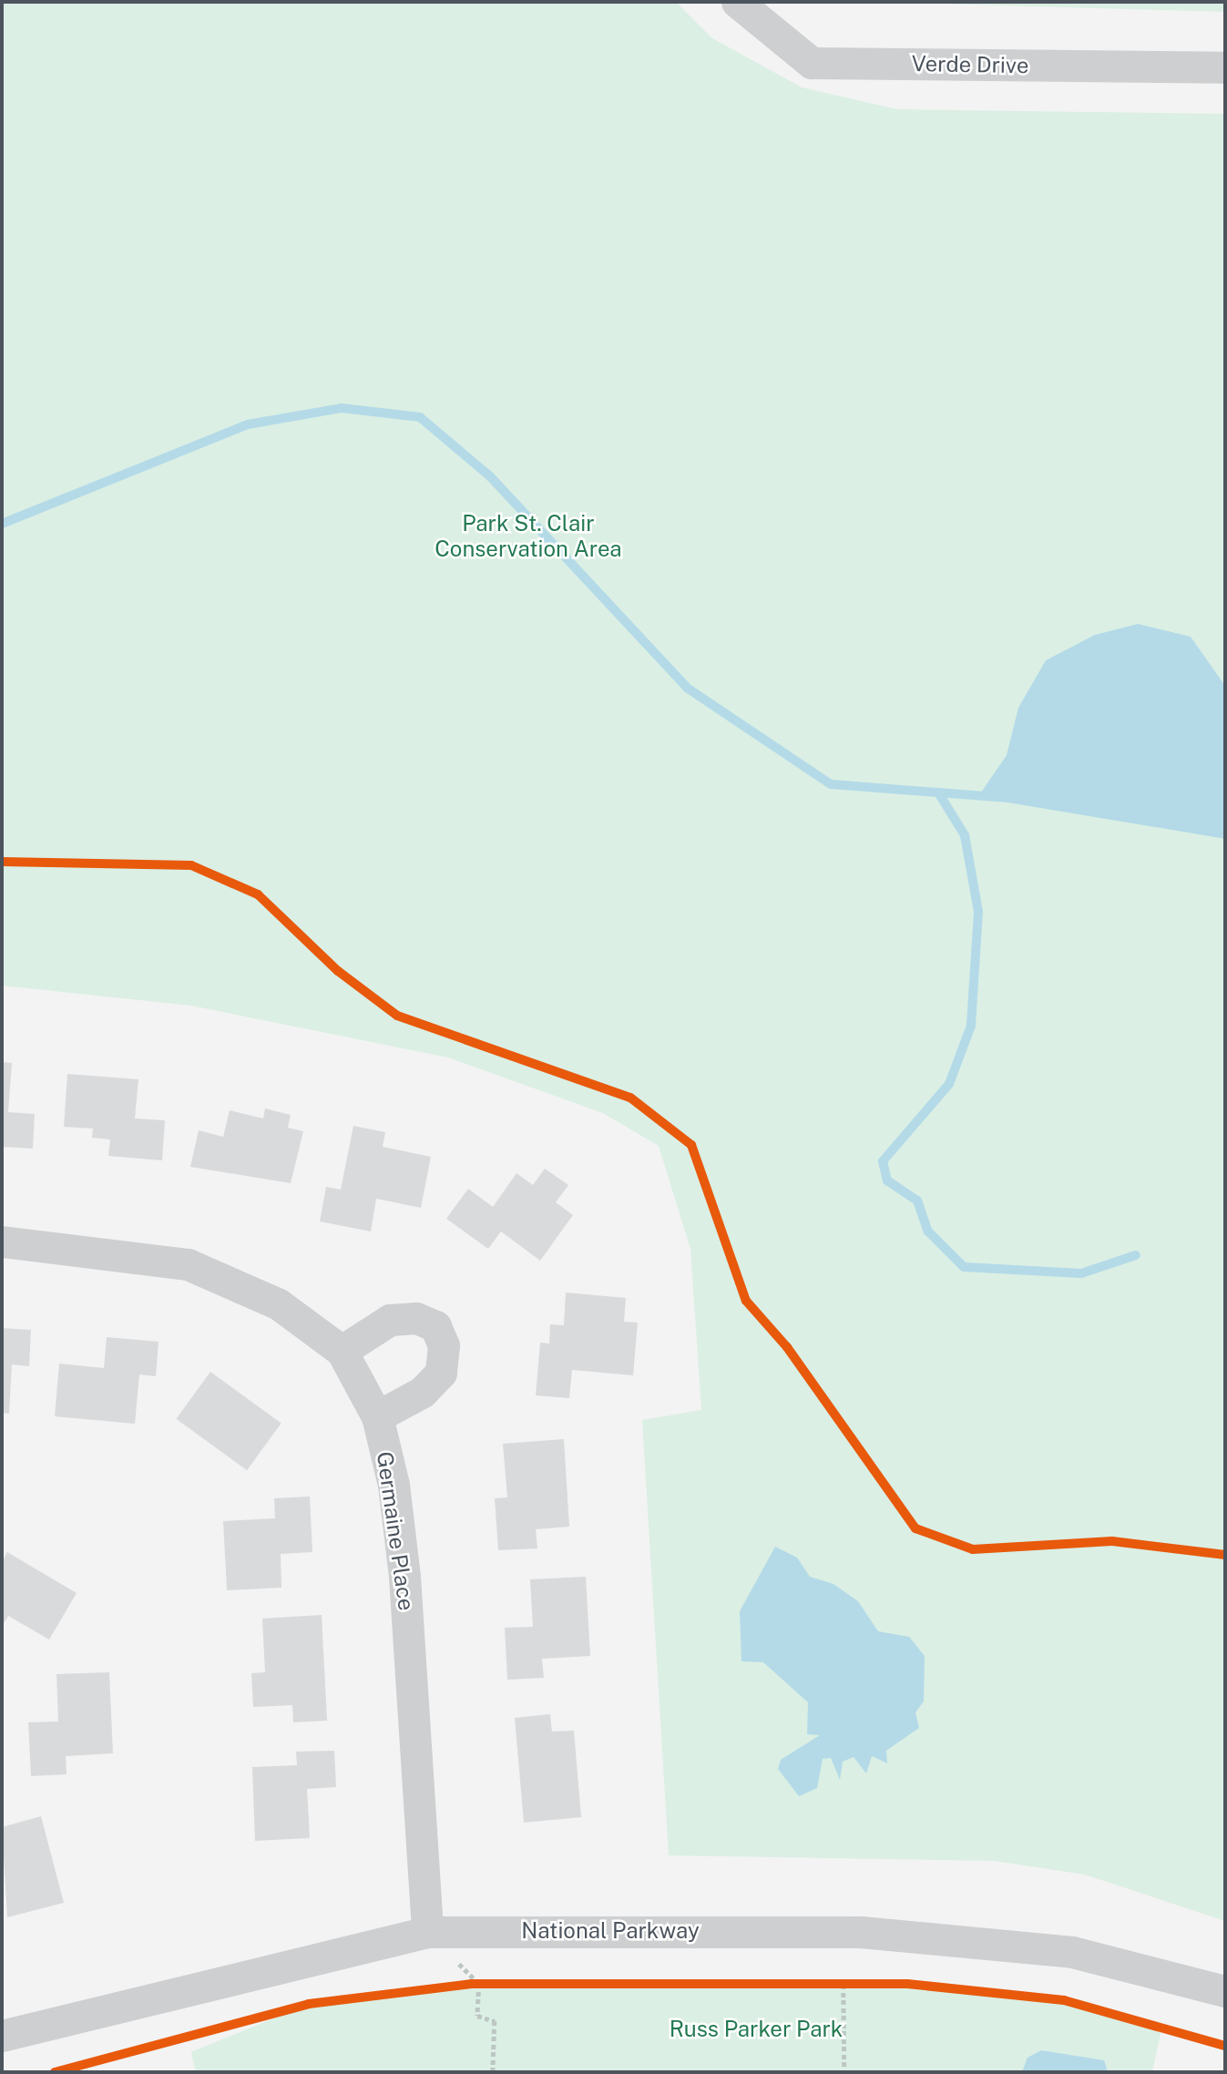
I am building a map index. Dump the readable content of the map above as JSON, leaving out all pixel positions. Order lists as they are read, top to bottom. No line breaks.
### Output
{"streets":{"street":["Verde Drive","Germaine Place","National Parkway"]},"crossings":[["Germaine Place","National Parkway"]],"parks":["Park St. Clair Conservation Area","Russ Parker Park"]}
